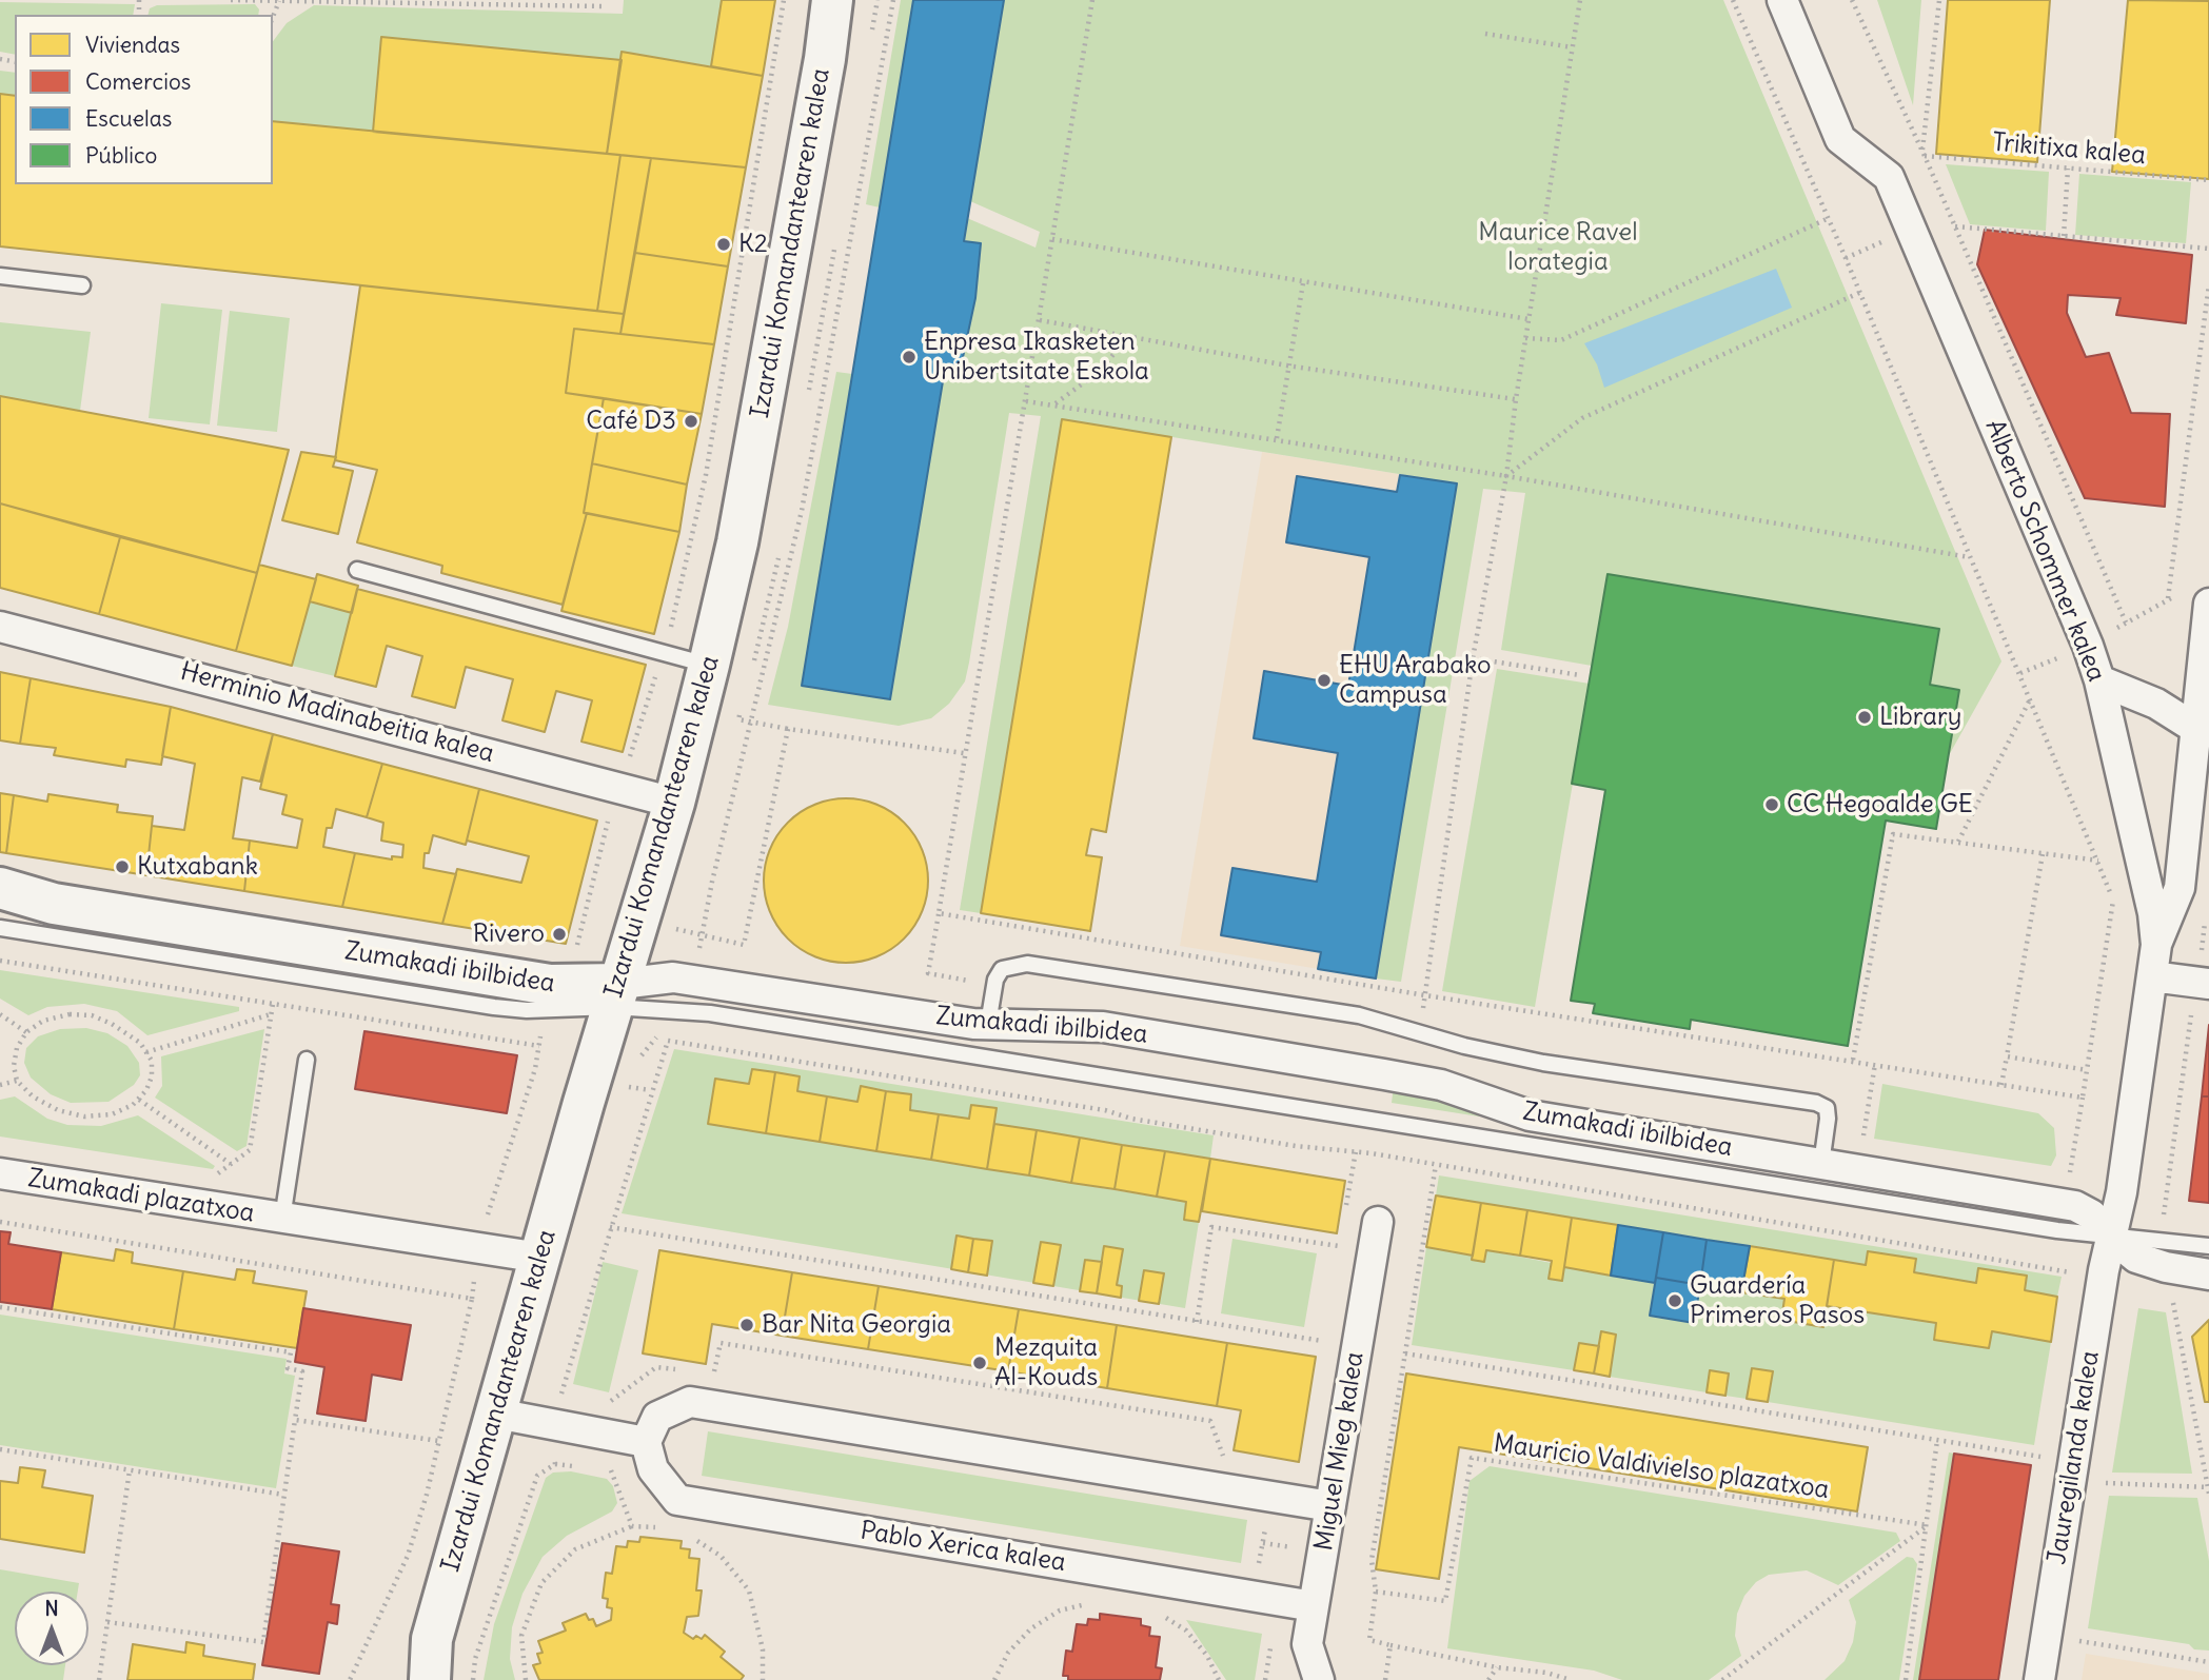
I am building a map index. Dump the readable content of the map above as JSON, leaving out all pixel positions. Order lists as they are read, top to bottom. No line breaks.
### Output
{"streets":{"main road":["Izardui Komandantearen kalea","Zumakadi ibilbidea"],"street":["Alberto Schommer kalea","Herminio Madinabeitia kalea","Zumakadi plazatxoa","Miguel Mieg kalea","Jauregilanda kalea","Pablo Xerica kalea"],"path":["Trikitixa kalea","Mauricio Valdivielso plazatxoa"]},"crossings":[["Izardui Komandantearen kalea","Herminio Madinabeitia kalea"],["Izardui Komandantearen kalea","Zumakadi ibilbidea"],["Izardui Komandantearen kalea","Zumakadi plazatxoa"],["Alberto Schommer kalea","Zumakadi ibilbidea"],["Alberto Schommer kalea","Jauregilanda kalea"],["Zumakadi ibilbidea","Jauregilanda kalea"],["Miguel Mieg kalea","Pablo Xerica kalea"]],"parks":["Maurice Ravel lorategia"],"places":["K2","Enpresa Ikasketen Unibertsitate Eskola","Café D3","EHU Arabako Campusa","Library","CC Hegoalde GE","Kutxabank","Rivero","Guardería Primeros Pasos","Bar Nita Georgia","Mezquita Al-Kouds"],"legend":["Viviendas","Comercios","Escuelas","Público"],"north":"top"}
